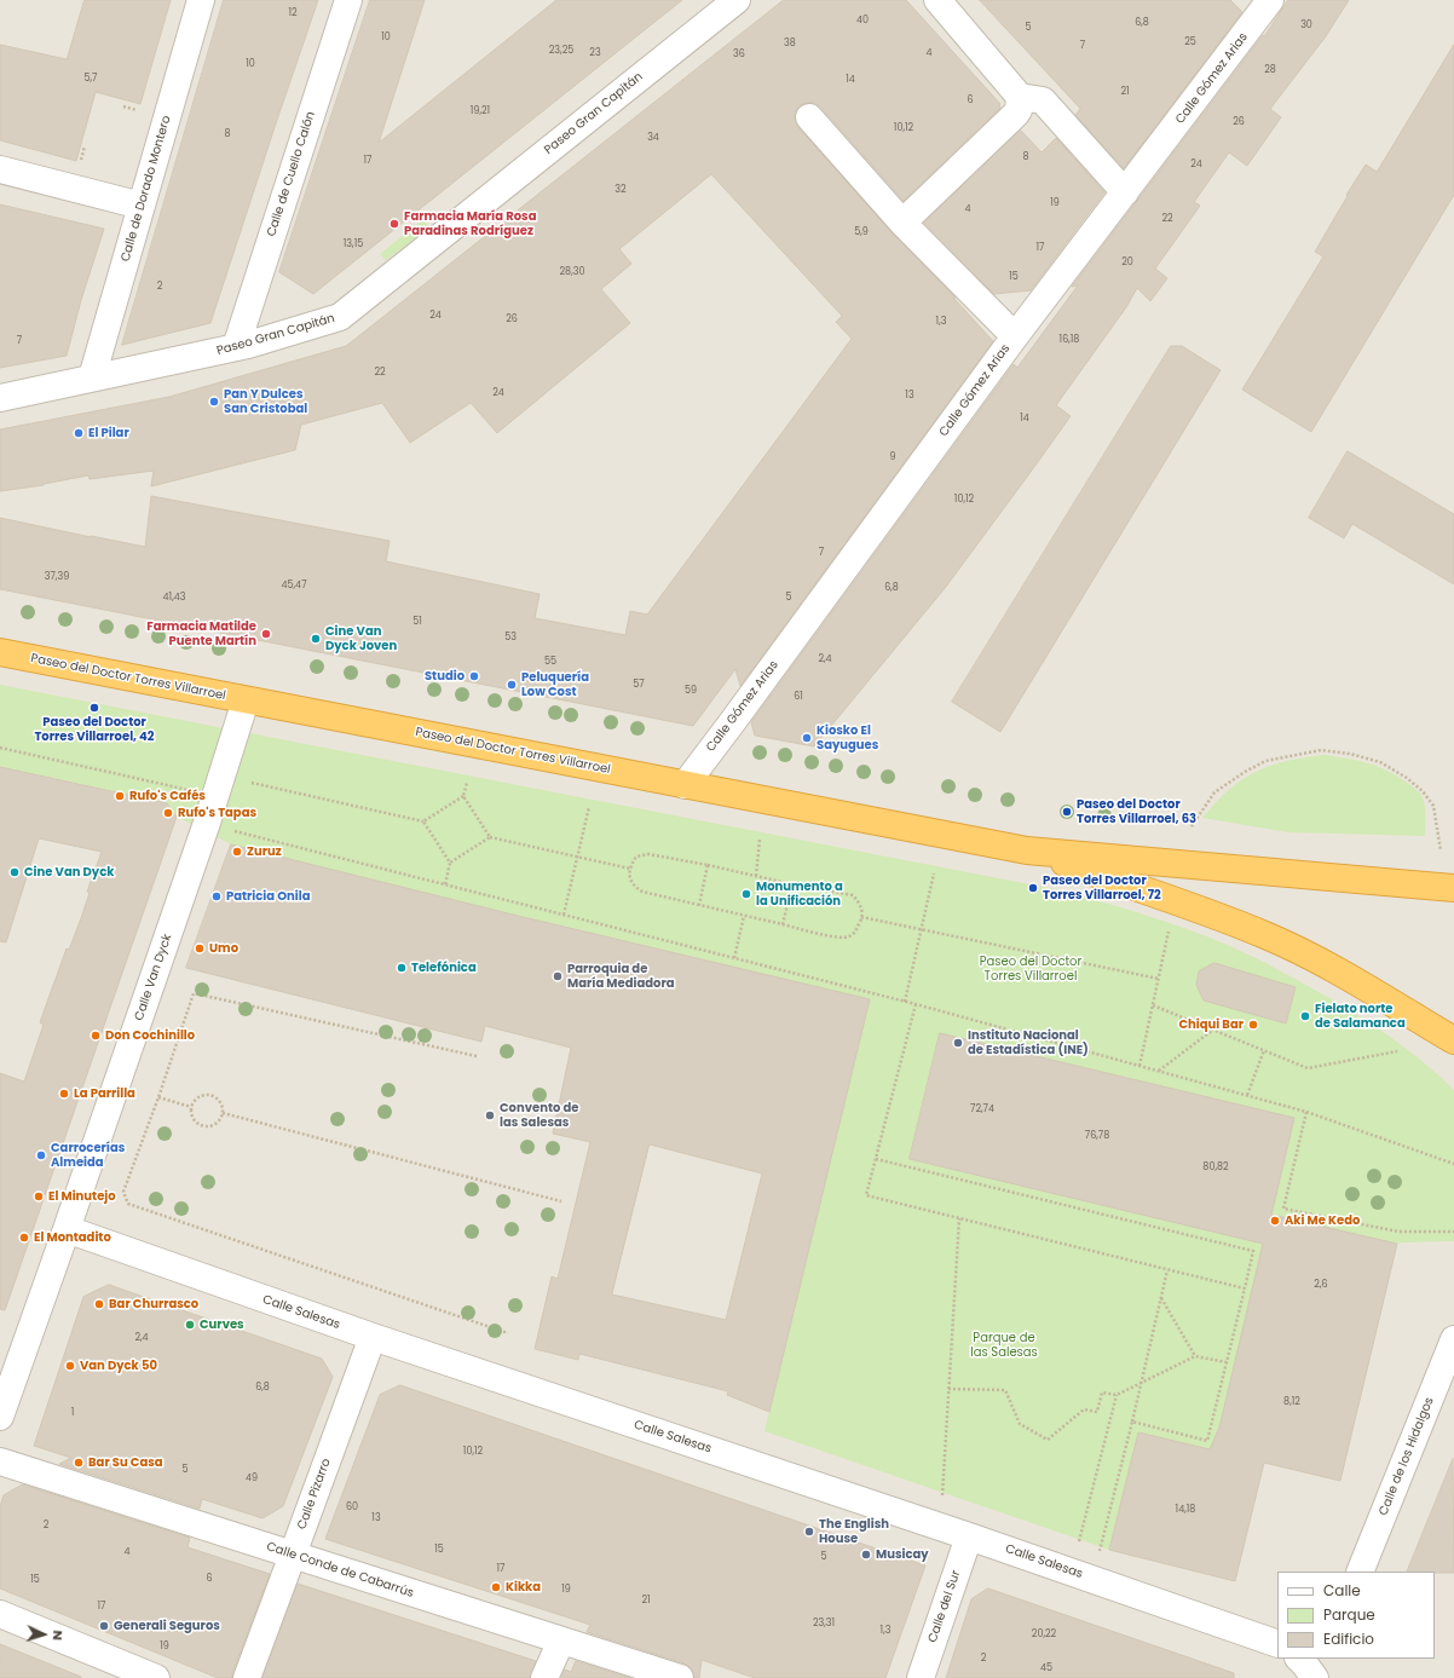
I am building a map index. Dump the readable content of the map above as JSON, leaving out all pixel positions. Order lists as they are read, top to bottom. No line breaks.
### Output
{"streets":{"highway":["Paseo del Doctor Torres Villarroel"],"street":["Calle Gómez Arias","Paseo Gran Capitán","Calle de Cuello Calón","Calle de Dorado Montero","Calle Van Dyck","Calle Salesas","Calle de los Hidalgos","Calle Pizarro","Calle Conde de Cabarrús","Calle del Sur"]},"crossings":[["Calle Gómez Arias","Paseo del Doctor Torres Villarroel"],["Paseo Gran Capitán","Calle de Cuello Calón"],["Paseo Gran Capitán","Calle de Dorado Montero"],["Paseo del Doctor Torres Villarroel","Calle Van Dyck"],["Calle Van Dyck","Calle Salesas"],["Calle Salesas","Calle Pizarro"],["Calle Salesas","Calle del Sur"],["Calle Pizarro","Calle Conde de Cabarrús"]],"parks":["Paseo del Doctor Torres Villarroel","Parque de las Salesas"],"places":["Farmacia María Rosa Paradinas Rodríguez","Pan Y Dulces San Cristobal","El Pilar","Farmacia Matilde Puente Martín","Cine Van Dyck Joven","Studio","Peluquería Low Cost","Paseo del Doctor Torres Villarroel, 42","Kiosko El Sayugues","Rufo's Cafés","Paseo del Doctor Torres Villarroel, 63","Rufo's Tapas","Zuruz","Cine Van Dyck","Paseo del Doctor Torres Villarroel, 72","Monumento a la Unificación","Patricia Onila","Umo","Telefónica","Parroquia de María Mediadora","Fielato norte de Salamanca","Chiqui Bar","Don Cochinillo","Instituto Nacional de Estadística (INE)","La Parrilla","Convento de las Salesas","Carrocerías Almeida","El Minutejo","Aki Me Kedo","El Montadito","Bar Churrasco","Curves","Van Dyck 50","Bar Su Casa","The English House","Musicay","Kikka","Generali Seguros"],"house_numbers":["12","40","6,8","30","5","10","25","38","7","23,25","23","4","36","10","28","5,7","14","21","6","19,21","26","10,12","8","34","8","17","24","32","19","4","22","5,9","13,15","17","20","28,30","15","2","24","26","1,3","16,18","7","22","24","13","14","9","10,12","7","37,39","45,47","6,8","41,43","5","51","53","2,4","55","57","59","61","72,74","76,78","80,82","2,6","2,4","6,8","8,12","1","10,12","5","49","60","14,18","13","2","15","4","5","17","6","15","19","21","17","23,31","1,3","20,22","19","2","45"],"legend":["Calle","Parque","Edificio"],"north":"right"}
